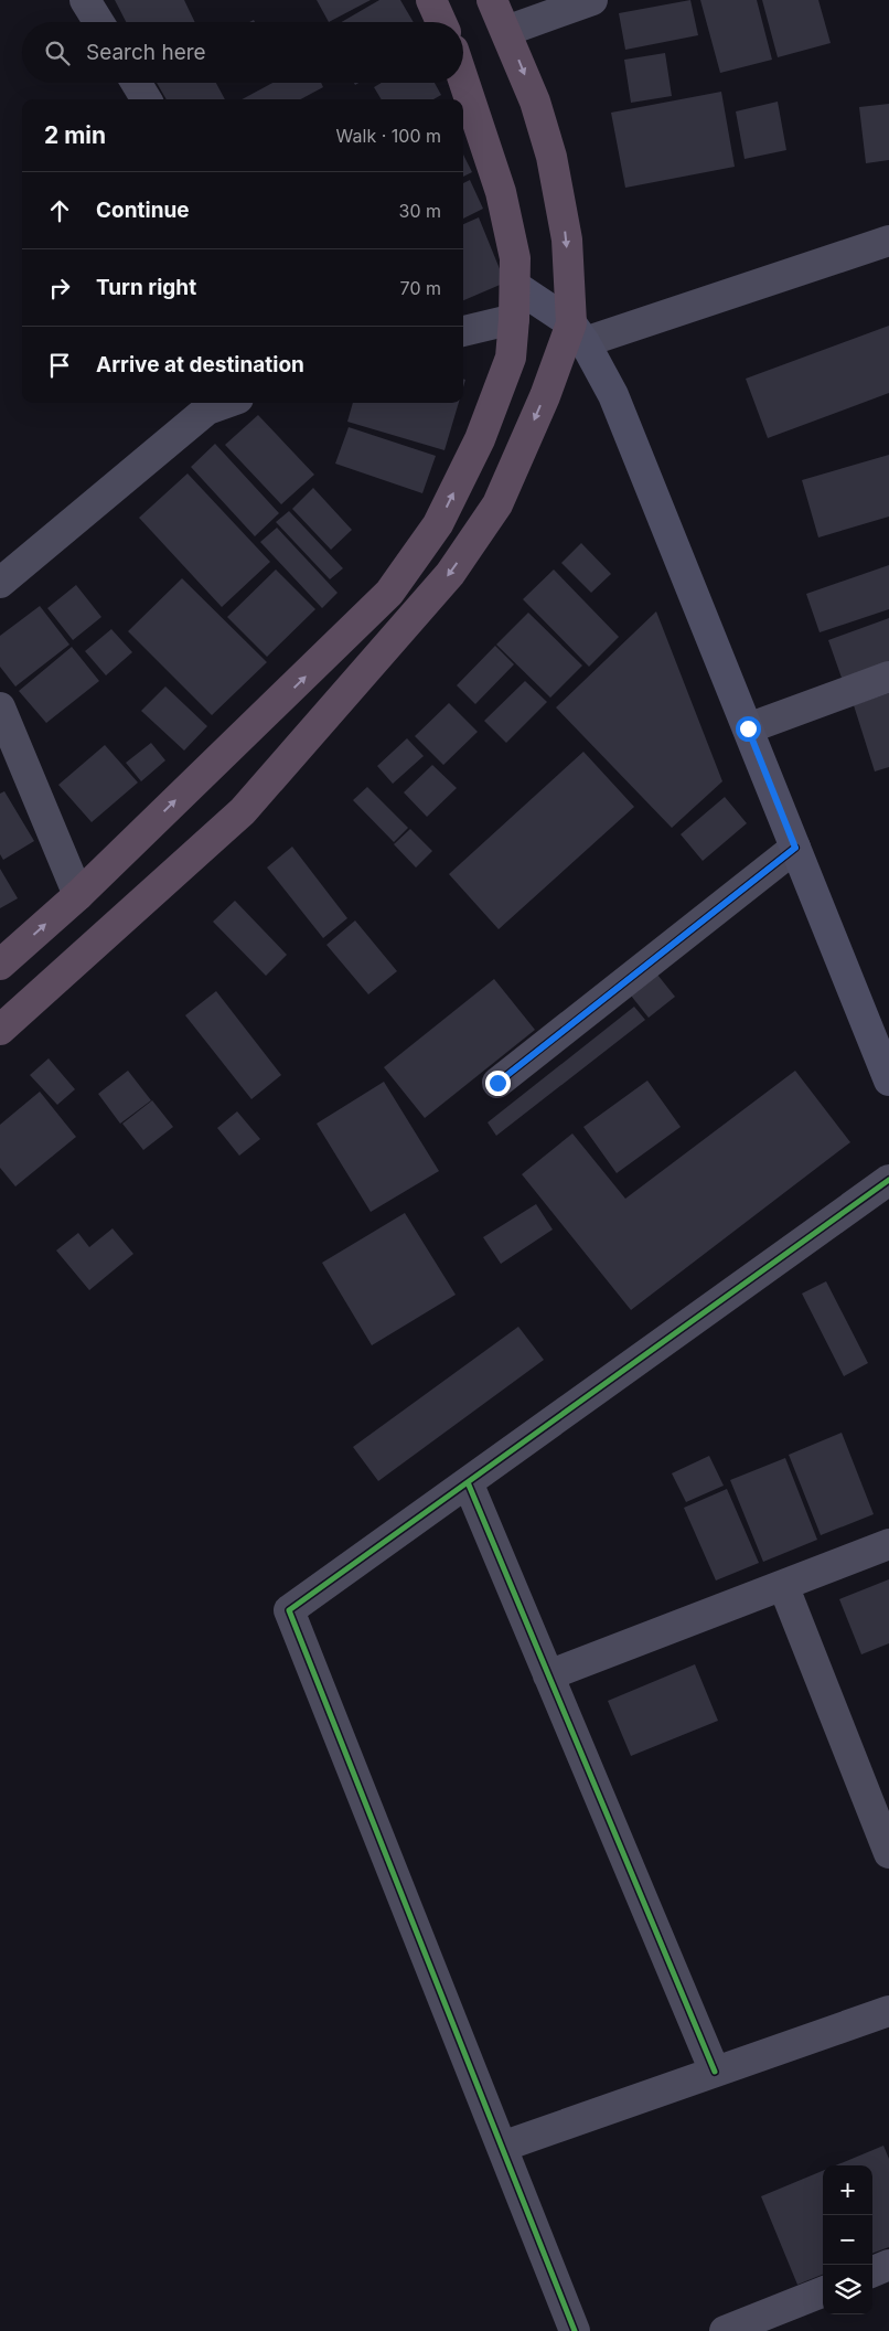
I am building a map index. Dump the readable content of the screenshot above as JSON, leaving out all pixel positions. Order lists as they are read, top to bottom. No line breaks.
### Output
{"page":{"search":"Search here","heading":["2 min","Walk · 100 m"],"list":[["Continue","30 m"],["Turn right","70 m"],"Arrive at destination"],"map_buttons":["+","−"]}}
